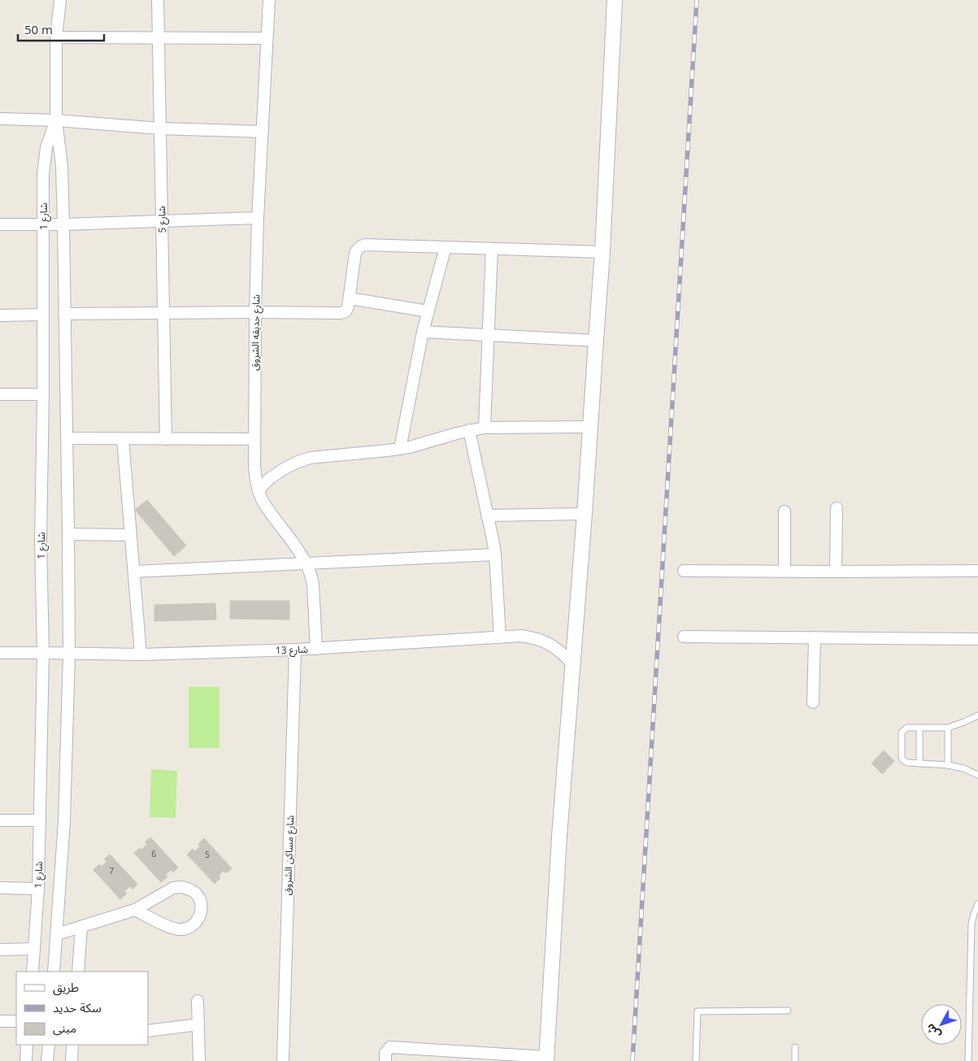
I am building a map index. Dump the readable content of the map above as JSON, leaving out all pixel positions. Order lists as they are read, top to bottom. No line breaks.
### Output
{"streets":{"street":["شارع 1","شارع 5","شارع حديقه الشروق","شارع 13","شارع مساكن الشروق"]},"crossings":[["شارع 1","شارع 13"],["شارع حديقه الشروق","شارع 13"],["شارع 13","شارع مساكن الشروق"]],"house_numbers":["6","5","7"],"legend":["طريق","سكة حديد","مبنى"],"scale_bar":"50 m","north":"bottom left"}
